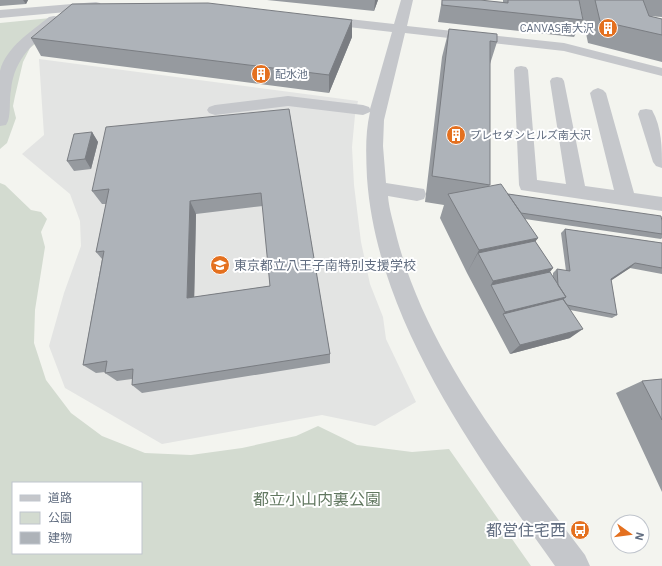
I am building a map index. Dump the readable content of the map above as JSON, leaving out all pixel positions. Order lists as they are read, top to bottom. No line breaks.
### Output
{"parks":["都立小山内裏公園"],"places":{"building":["CANVAS南大沢","配水池","プレセダンヒルズ南大沢"],"school or university":["東京都立八王子南特別支援学校"],"bus stop":["都営住宅西"]},"legend":["道路","公園","建物"],"north":"right"}
